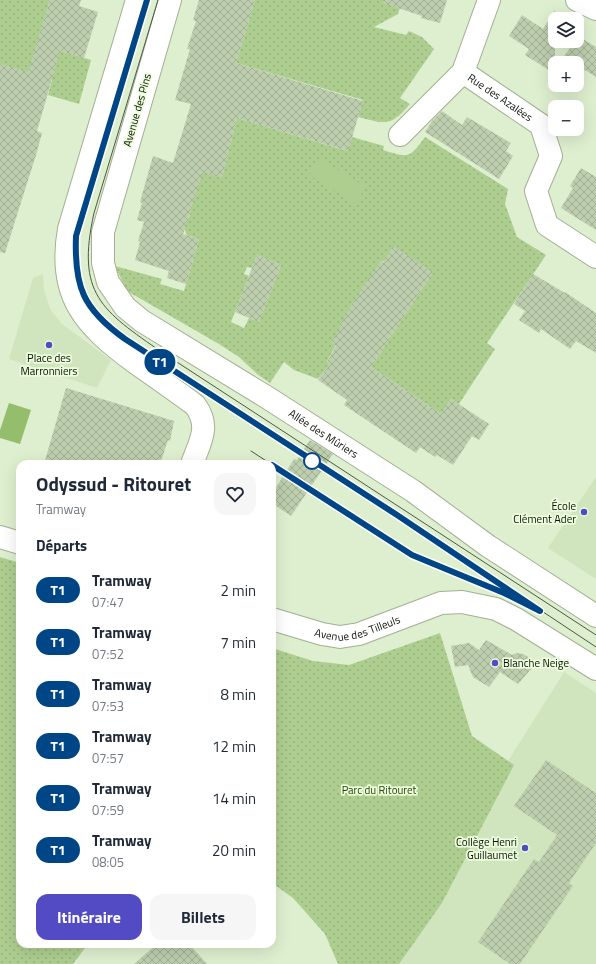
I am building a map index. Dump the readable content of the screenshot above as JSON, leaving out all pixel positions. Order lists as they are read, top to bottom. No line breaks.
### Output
{"streets":{"street":["Rue des Azalées","Avenue des Pins","Allée des Mûriers","Avenue des Tilleuls"]},"crossings":[["Avenue des Pins","Allée des Mûriers"]],"parks":["Parc du Ritouret"],"places":["Place des Marronniers","École Clément Ader","Blanche Neige","Collège Henri Guillaumet"],"lines":["tram line T1"],"page":{"on_map":"T1","map_buttons":["+","−"],"heading":[["Odyssud - Ritouret","Tramway"],"Départs"],"list":[{"mark":"T1","name":"Tramway","note":"07:47","value":"2 min"},{"mark":"T1","name":"Tramway","note":"07:52","value":"7 min"},{"mark":"T1","name":"Tramway","note":"07:53","value":"8 min"},{"mark":"T1","name":"Tramway","note":"07:57","value":"12 min"},{"mark":"T1","name":"Tramway","note":"07:59","value":"14 min"},{"mark":"T1","name":"Tramway","note":"08:05","value":"20 min"}],"buttons":["Itinéraire","Billets"]}}
